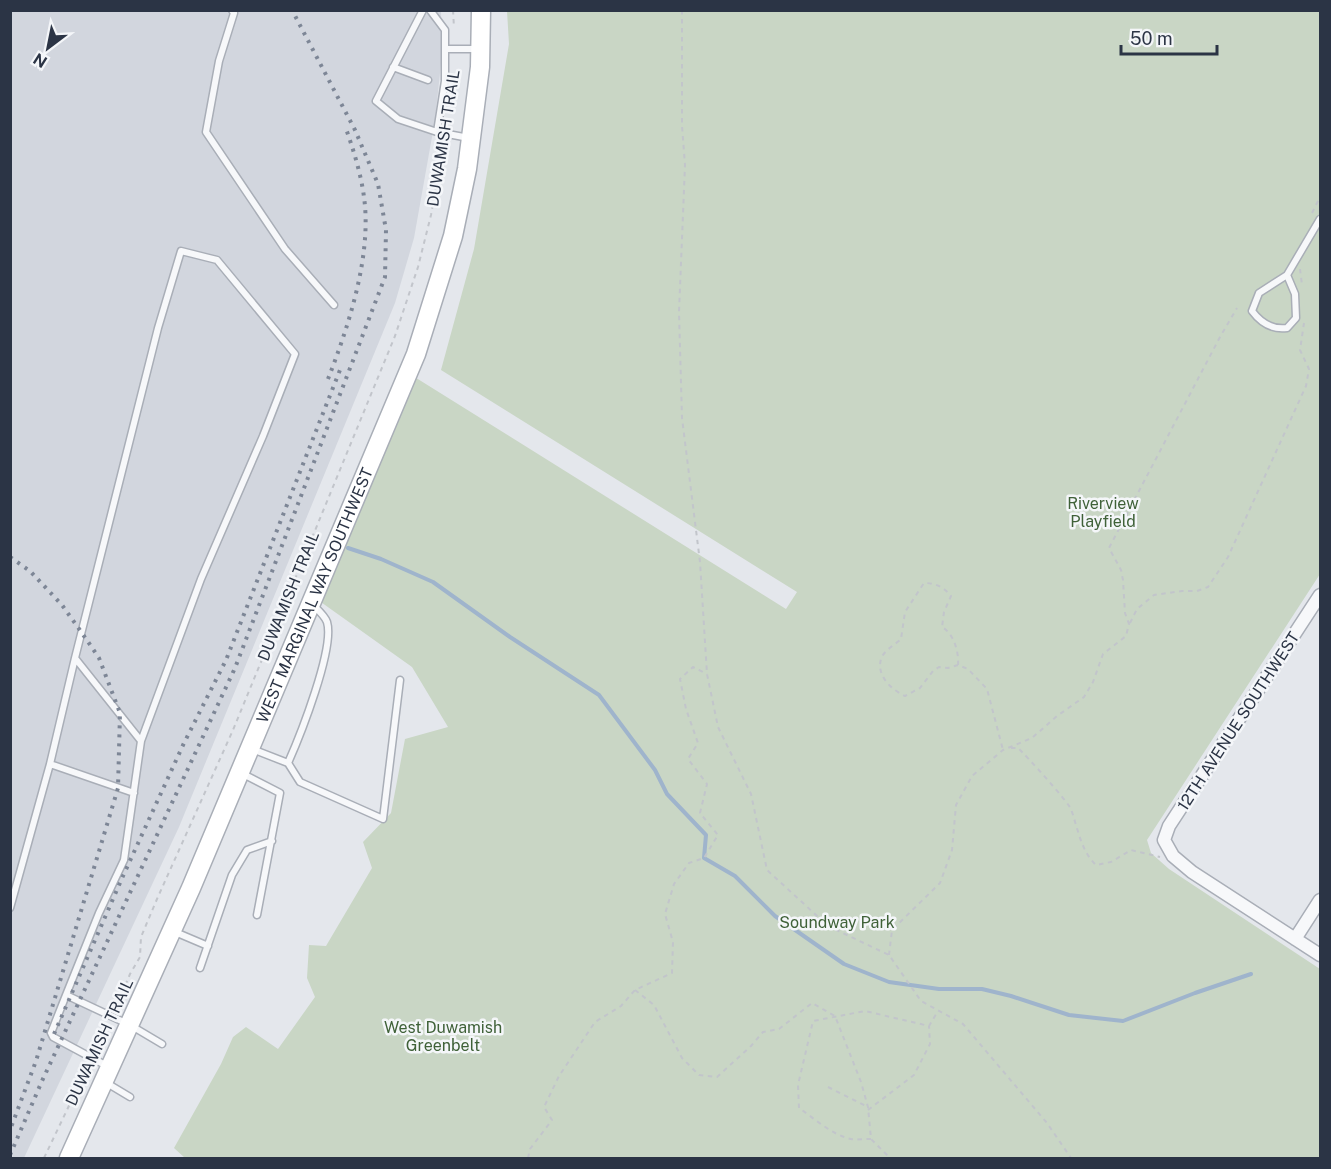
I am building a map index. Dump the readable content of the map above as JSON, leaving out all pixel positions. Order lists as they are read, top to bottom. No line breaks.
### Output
{"streets":{"main road":["WEST MARGINAL WAY SOUTHWEST"],"street":["12TH AVENUE SOUTHWEST"],"path":["DUWAMISH TRAIL"]},"parks":["Riverview Playfield","Soundway Park","West Duwamish Greenbelt"],"scale_bar":"50 m","north":"bottom left"}
